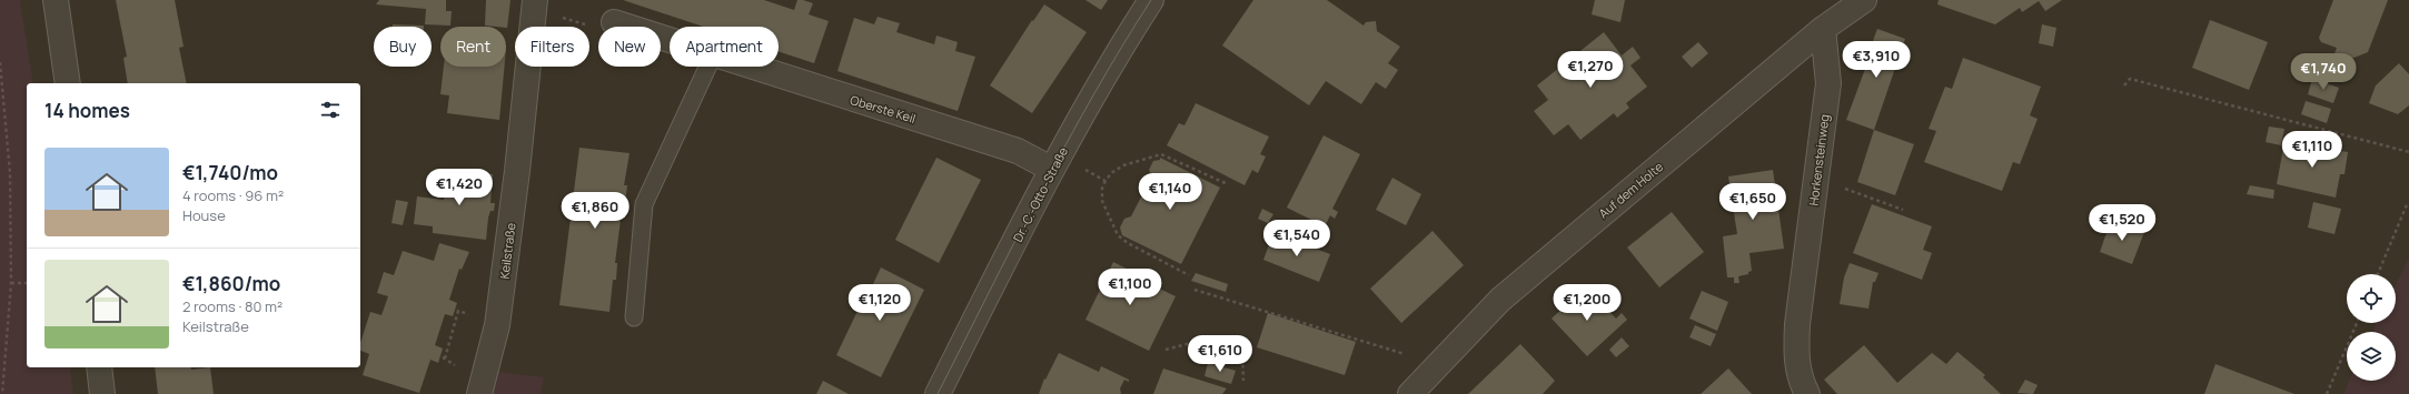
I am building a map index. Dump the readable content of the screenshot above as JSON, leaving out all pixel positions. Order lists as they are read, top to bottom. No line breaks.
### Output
{"streets":{"street":["Oberste Keil","Horkensteinweg","Auf dem Holte","Dr.-C.-Otto-Straße","Keilstraße"]},"crossings":[["Oberste Keil","Dr.-C.-Otto-Straße"],["Horkensteinweg","Auf dem Holte"]],"page":{"chip":["Buy","Rent","Filters","New","Apartment"],"price":["€3,910","€1,270","€1,740","€1,110","€1,420","€1,140","€1,650","€1,860","€1,520","€1,540","€1,100","€1,120","€1,200","€1,610"],"heading":"14 homes","list":[{"name":"€1,740/mo","note":"4 rooms · 96 m² · House"},{"name":"€1,860/mo","note":"2 rooms · 80 m² · Keilstraße"}]}}
